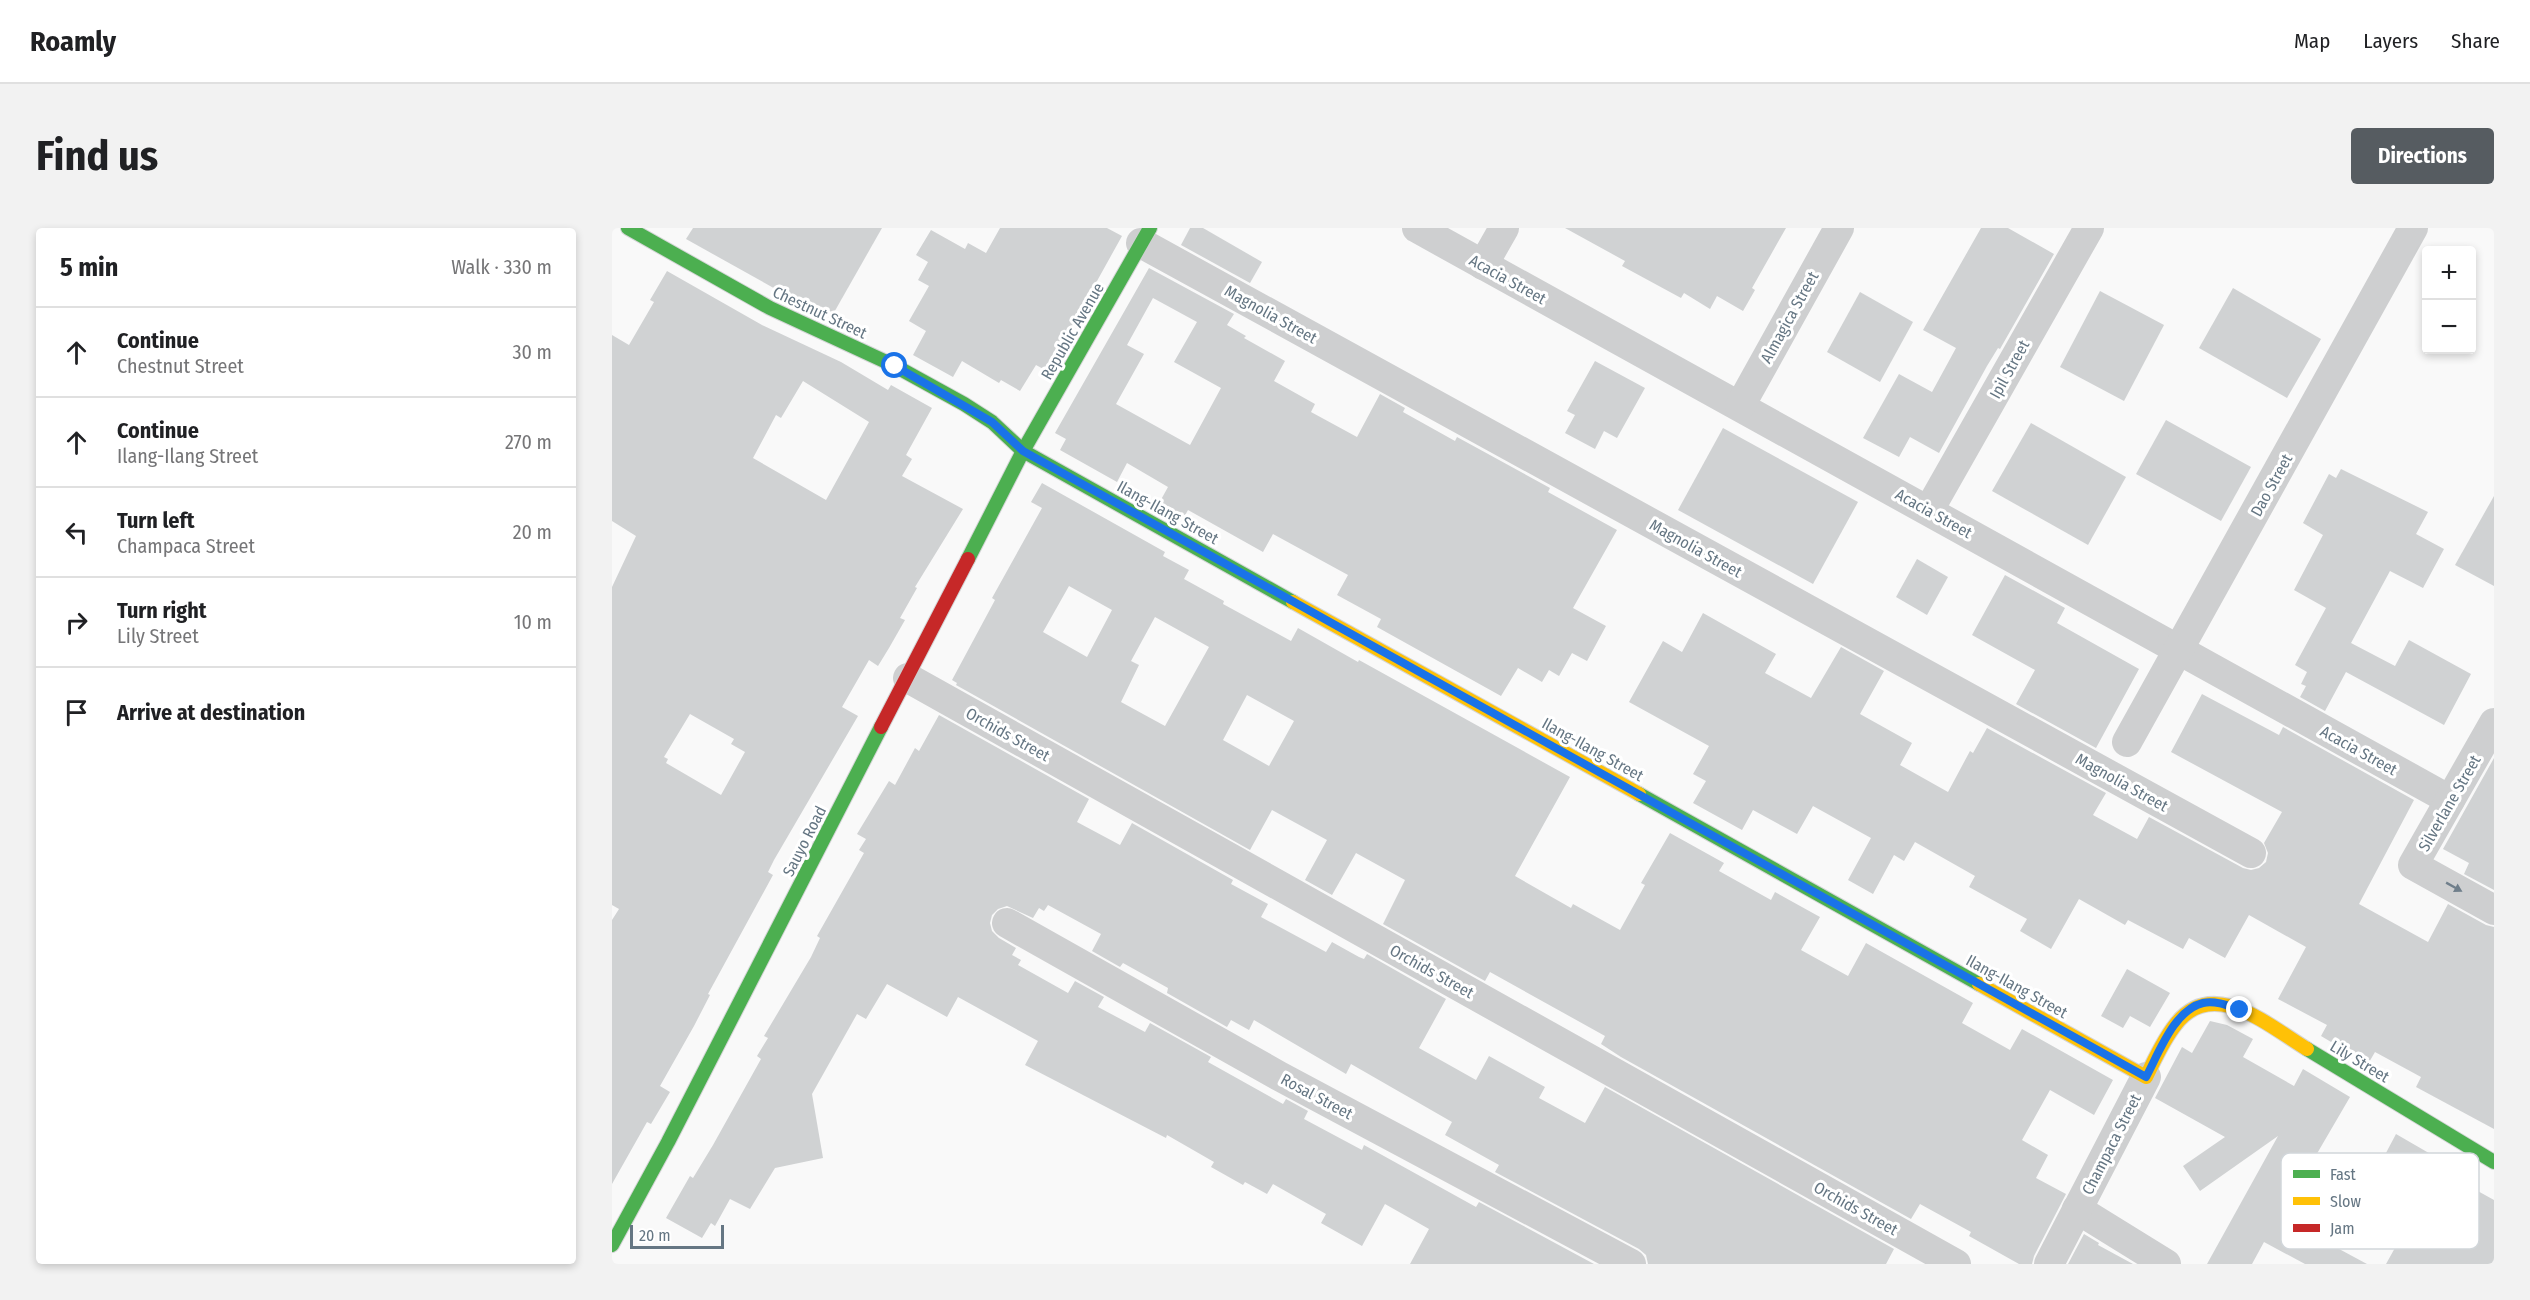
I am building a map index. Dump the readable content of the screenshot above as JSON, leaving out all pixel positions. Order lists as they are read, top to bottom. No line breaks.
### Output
{"streets":{"street":["Acacia Street","Chestnut Street","Magnolia Street","Almagica Street","Republic Avenue","Ipil Street","Dao Street","Ilang-Ilang Street","Orchids Street","Silverlane Street","Sauyo Road","Lily Street","Rosal Street","Champaca Street"]},"crossings":[["Acacia Street","Almagica Street"],["Acacia Street","Ipil Street"],["Acacia Street","Dao Street"],["Acacia Street","Silverlane Street"],["Chestnut Street","Republic Avenue"],["Chestnut Street","Ilang-Ilang Street"],["Chestnut Street","Sauyo Road"],["Magnolia Street","Republic Avenue"],["Republic Avenue","Ilang-Ilang Street"],["Republic Avenue","Sauyo Road"],["Ilang-Ilang Street","Sauyo Road"],["Ilang-Ilang Street","Champaca Street"],["Orchids Street","Sauyo Road"],["Lily Street","Champaca Street"]],"legend":["Fast","Slow","Jam"],"scale_bar":"20 m","page":{"header":"Roamly","nav":["Map","Layers","Share"],"buttons":"Directions","title":"Find us","heading":["5 min","Walk · 330 m"],"map_buttons":["+","−"],"list":[["Continue","Chestnut Street","30 m"],["Continue","Ilang-Ilang Street","270 m"],["Turn left","Champaca Street","20 m"],["Turn right","Lily Street","10 m"],"Arrive at destination"],"scale":"20 m"}}
